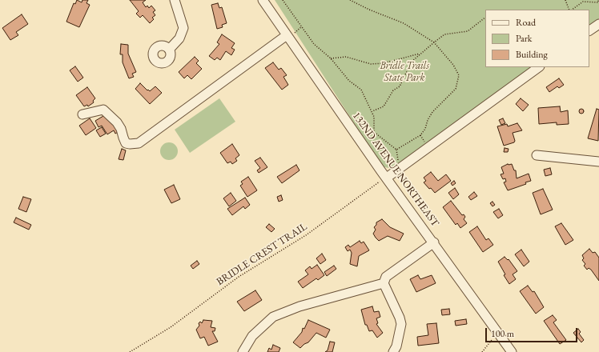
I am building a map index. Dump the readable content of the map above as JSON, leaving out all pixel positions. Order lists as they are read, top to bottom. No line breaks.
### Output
{"streets":{"street":["132ND AVENUE NORTHEAST"],"path":["BRIDLE CREST TRAIL"]},"crossings":[["132ND AVENUE NORTHEAST","BRIDLE CREST TRAIL"]],"parks":["Bridle Trails State Park"],"legend":["Road","Park","Building"],"scale_bar":"100 m"}
